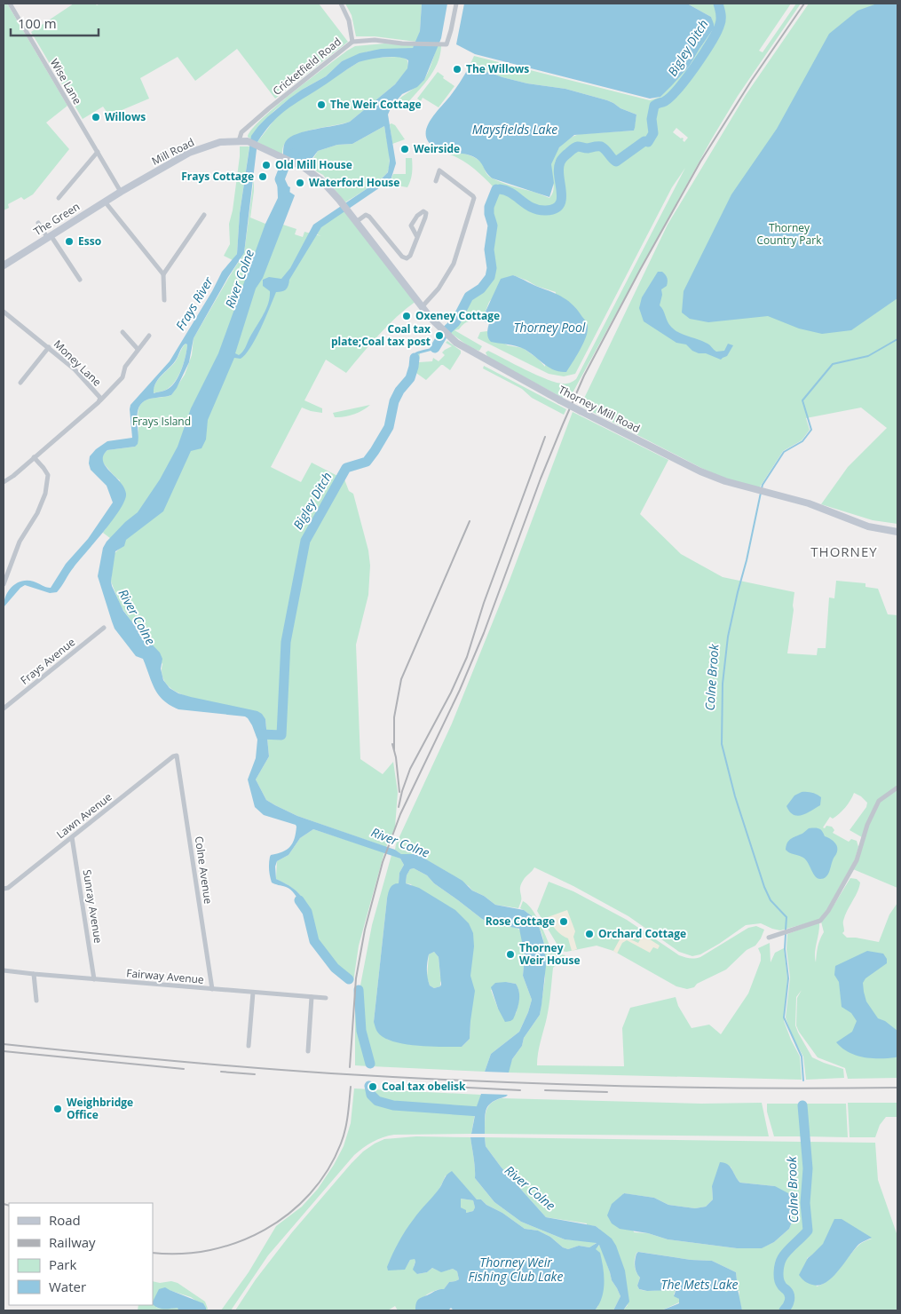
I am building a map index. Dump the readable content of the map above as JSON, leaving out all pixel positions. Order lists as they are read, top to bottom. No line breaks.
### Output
{"streets":{"street":["Cricketfield Road","Wise Lane","Mill Road","The Green","Money Lane","Thorney Mill Road","Frays Avenue","Lawn Avenue","Colne Avenue","Sunray Avenue","Fairway Avenue"]},"crossings":[["Cricketfield Road","Mill Road"],["Cricketfield Road","Thorney Mill Road"],["Wise Lane","Mill Road"],["Wise Lane","The Green"],["Mill Road","The Green"],["Mill Road","Thorney Mill Road"],["Lawn Avenue","Colne Avenue"],["Lawn Avenue","Sunray Avenue"],["Colne Avenue","Fairway Avenue"],["Sunray Avenue","Fairway Avenue"]],"districts":["THORNEY"],"water":["Bigley Ditch","Maysfields Lake","River Colne","Frays River","Thorney Pool","Colne Brook","Thorney Weir Fishing Club Lake","The Mets Lake"],"parks":["Thorney Country Park","Frays Island"],"places":["The Willows","The Weir Cottage","Willows","Weirside","Old Mill House","Frays Cottage","Waterford House","Esso","Oxeney Cottage","Coal tax plate;Coal tax post","Rose Cottage","Orchard Cottage","Thorney Weir House","Coal tax obelisk","Weighbridge Office"],"legend":["Road","Railway","Park","Water"],"scale_bar":"100 m"}
